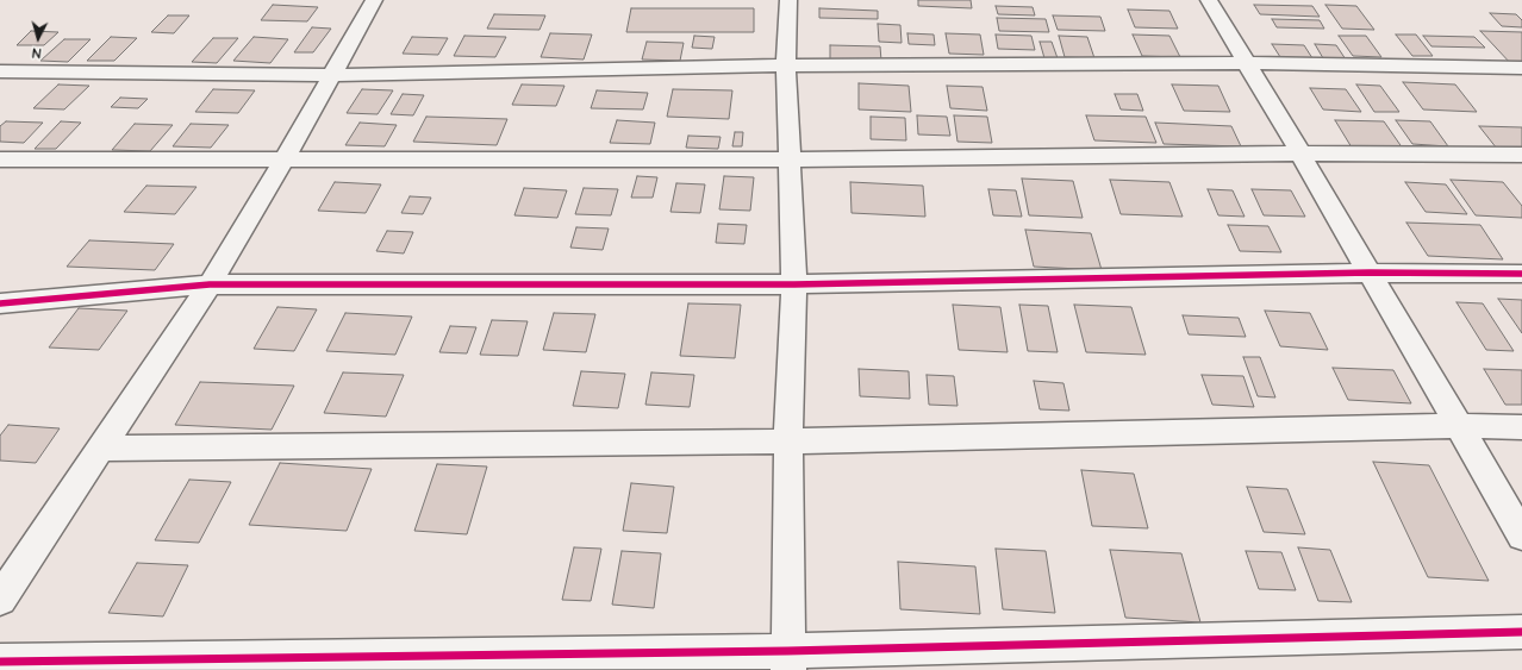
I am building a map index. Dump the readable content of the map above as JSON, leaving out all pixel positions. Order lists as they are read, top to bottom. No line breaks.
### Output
{"north":"bottom"}
